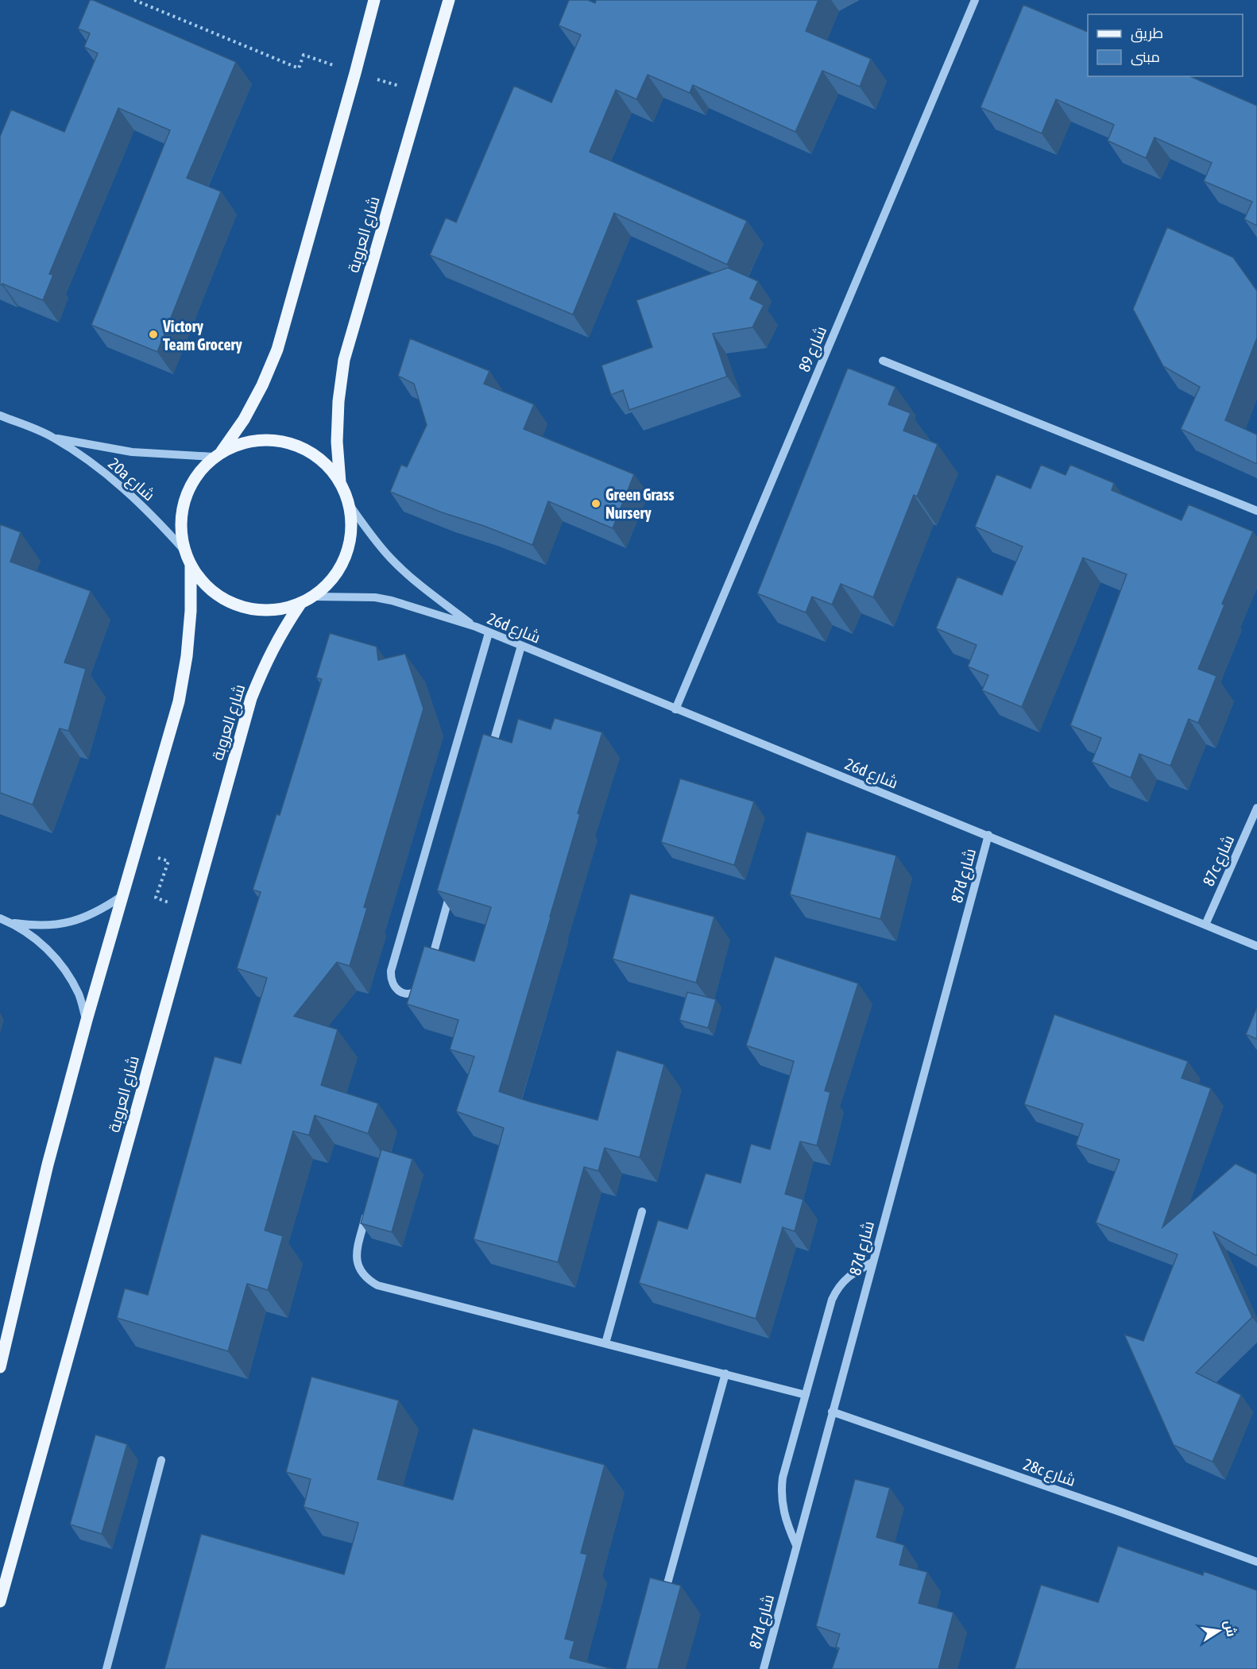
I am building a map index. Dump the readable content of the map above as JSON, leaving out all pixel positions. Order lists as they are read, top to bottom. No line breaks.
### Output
{"streets":{"main road":["شارع العروبة"],"street":["شارع 89","20a شارع","26d شارع","87c شارع","87d شارع","28c شارع"]},"crossings":[["شارع 89","26d شارع"],["26d شارع","87c شارع"],["26d شارع","87d شارع"],["87d شارع","28c شارع"]],"places":["Victory Team Grocery","Green Grass Nursery"],"legend":["طريق","مبنى"],"north":"right"}
